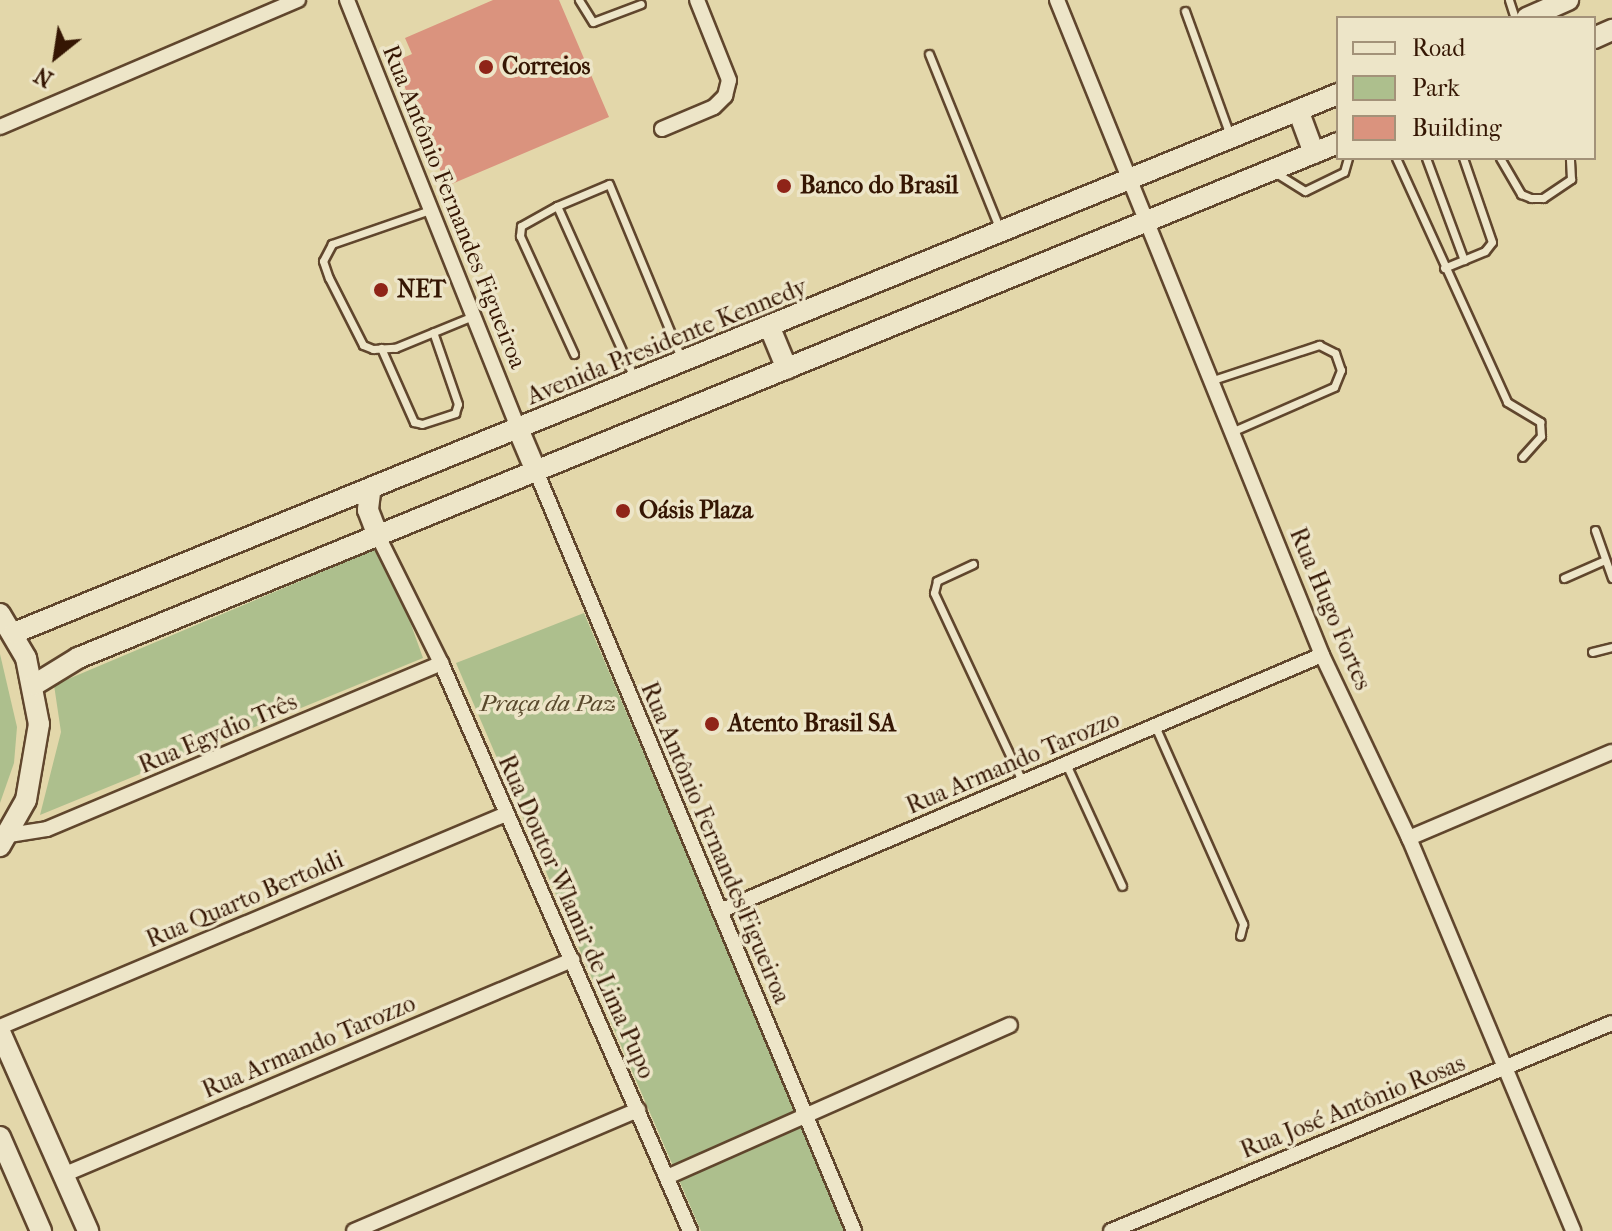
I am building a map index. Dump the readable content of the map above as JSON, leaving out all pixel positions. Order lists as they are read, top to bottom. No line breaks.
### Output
{"streets":{"main road":["Avenida Presidente Kennedy"],"street":["Rua Antônio Fernandes Figueiroa","Rua Hugo Fortes","Rua Egydio Três","Rua Armando Tarozzo","Rua Quarto Bertoldi","Rua Doutor Wlamir de Lima Pupo","Rua José Antônio Rosas"]},"crossings":[["Rua Antônio Fernandes Figueiroa","Avenida Presidente Kennedy"],["Rua Antônio Fernandes Figueiroa","Rua Armando Tarozzo"],["Avenida Presidente Kennedy","Rua Hugo Fortes"],["Rua Hugo Fortes","Rua Armando Tarozzo"],["Rua Hugo Fortes","Rua José Antônio Rosas"],["Rua Egydio Três","Rua Doutor Wlamir de Lima Pupo"],["Rua Armando Tarozzo","Rua Doutor Wlamir de Lima Pupo"],["Rua Quarto Bertoldi","Rua Doutor Wlamir de Lima Pupo"]],"parks":["Praça da Paz"],"places":["Correios","Banco do Brasil","NET","Oásis Plaza","Atento Brasil SA"],"legend":["Road","Park","Building"],"north":"bottom left"}
